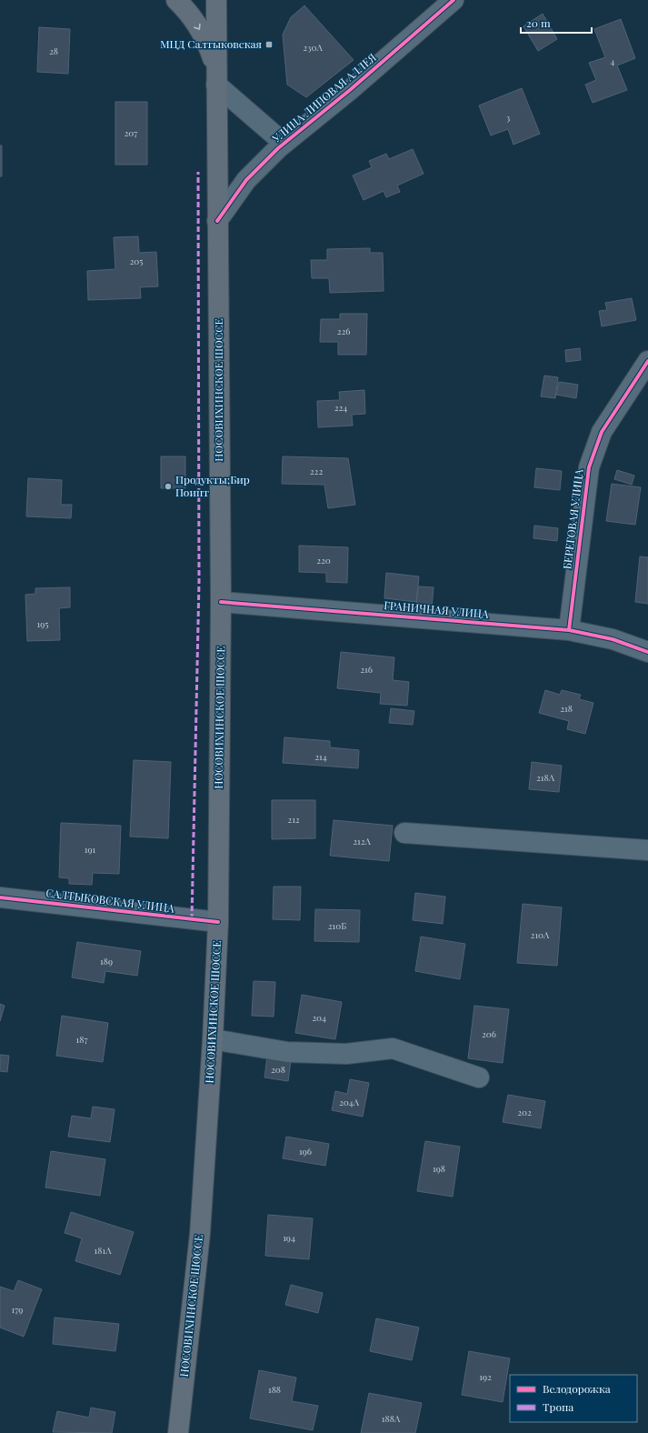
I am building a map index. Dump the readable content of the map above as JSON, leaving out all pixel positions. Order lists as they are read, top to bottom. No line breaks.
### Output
{"streets":{"main road":["НОСОВИХИНСКОЕ ШОССЕ"],"street":["УЛИЦА ЛИПОВАЯ АЛЛЕЯ","БЕРЕГОВАЯ УЛИЦА","ГРАНИЧНАЯ УЛИЦА","САЛТЫКОВСКАЯ УЛИЦА"]},"crossings":[["УЛИЦА ЛИПОВАЯ АЛЛЕЯ","НОСОВИХИНСКОЕ ШОССЕ"],["НОСОВИХИНСКОЕ ШОССЕ","ГРАНИЧНАЯ УЛИЦА"],["НОСОВИХИНСКОЕ ШОССЕ","САЛТЫКОВСКАЯ УЛИЦА"],["БЕРЕГОВАЯ УЛИЦА","ГРАНИЧНАЯ УЛИЦА"]],"places":{"transit":["МЦД Салтыковская"],"other":["Продукты;Бир Поинт"]},"house_numbers":["230А","28","4","3","207","205","226","224","222","220","195","216","218","214","218А","212","212А","191","210Б","210А","189","204","206","187","208","204А","202","196","198","194","181А","179","192","188","188А"],"legend":["Велодорожка","Тропа"],"scale_bar":"20 m"}
